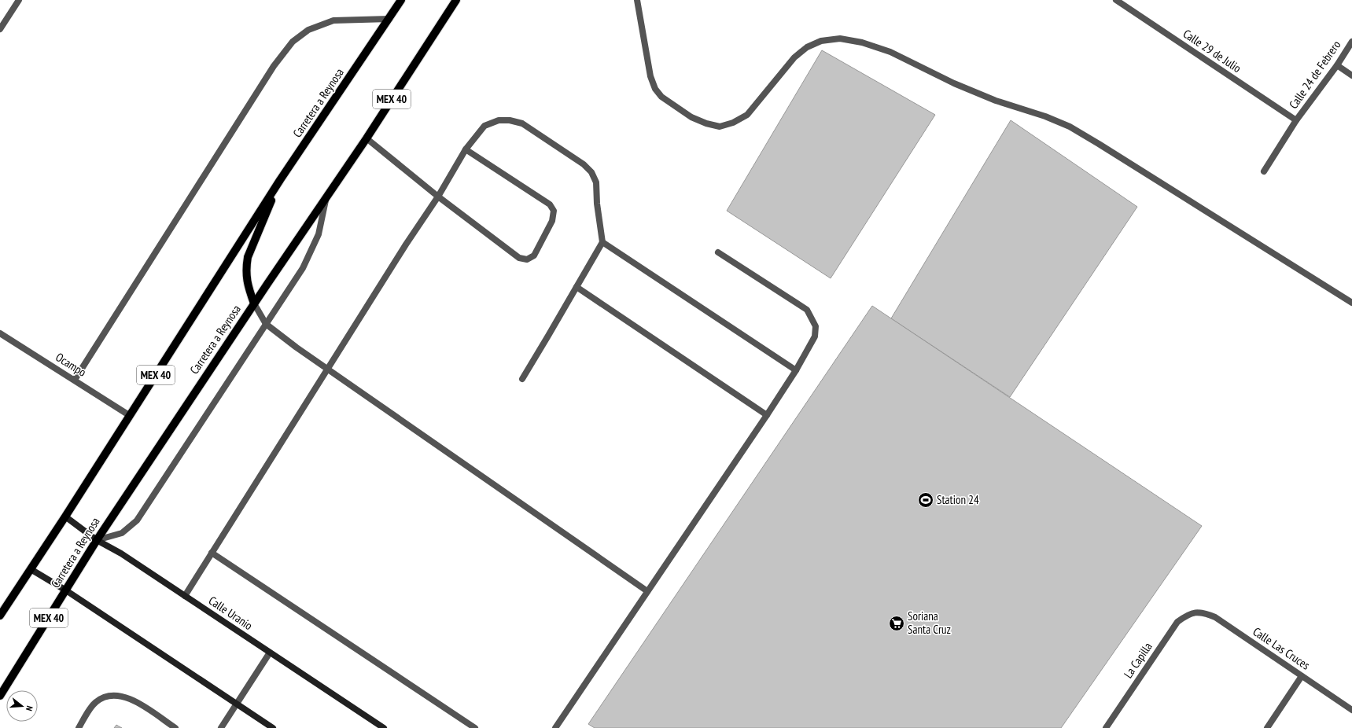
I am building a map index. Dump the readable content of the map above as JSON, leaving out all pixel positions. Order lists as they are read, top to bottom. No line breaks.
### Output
{"streets":{"main road":["MEX 40","Carretera a Reynosa"],"street":["Calle 29 de Julio","Calle 24 de Febrero","Ocampo","Calle Uranio","Calle Las Cruces","La Capilla"]},"crossings":[["Calle 29 de Julio","Calle 24 de Febrero"],["Carretera a Reynosa","Ocampo"],["Carretera a Reynosa","Calle Uranio"],["Calle Las Cruces","La Capilla"]],"places":{"sports":["Station 24"],"supermarket":["Soriana Santa Cruz"]},"north":"right"}
